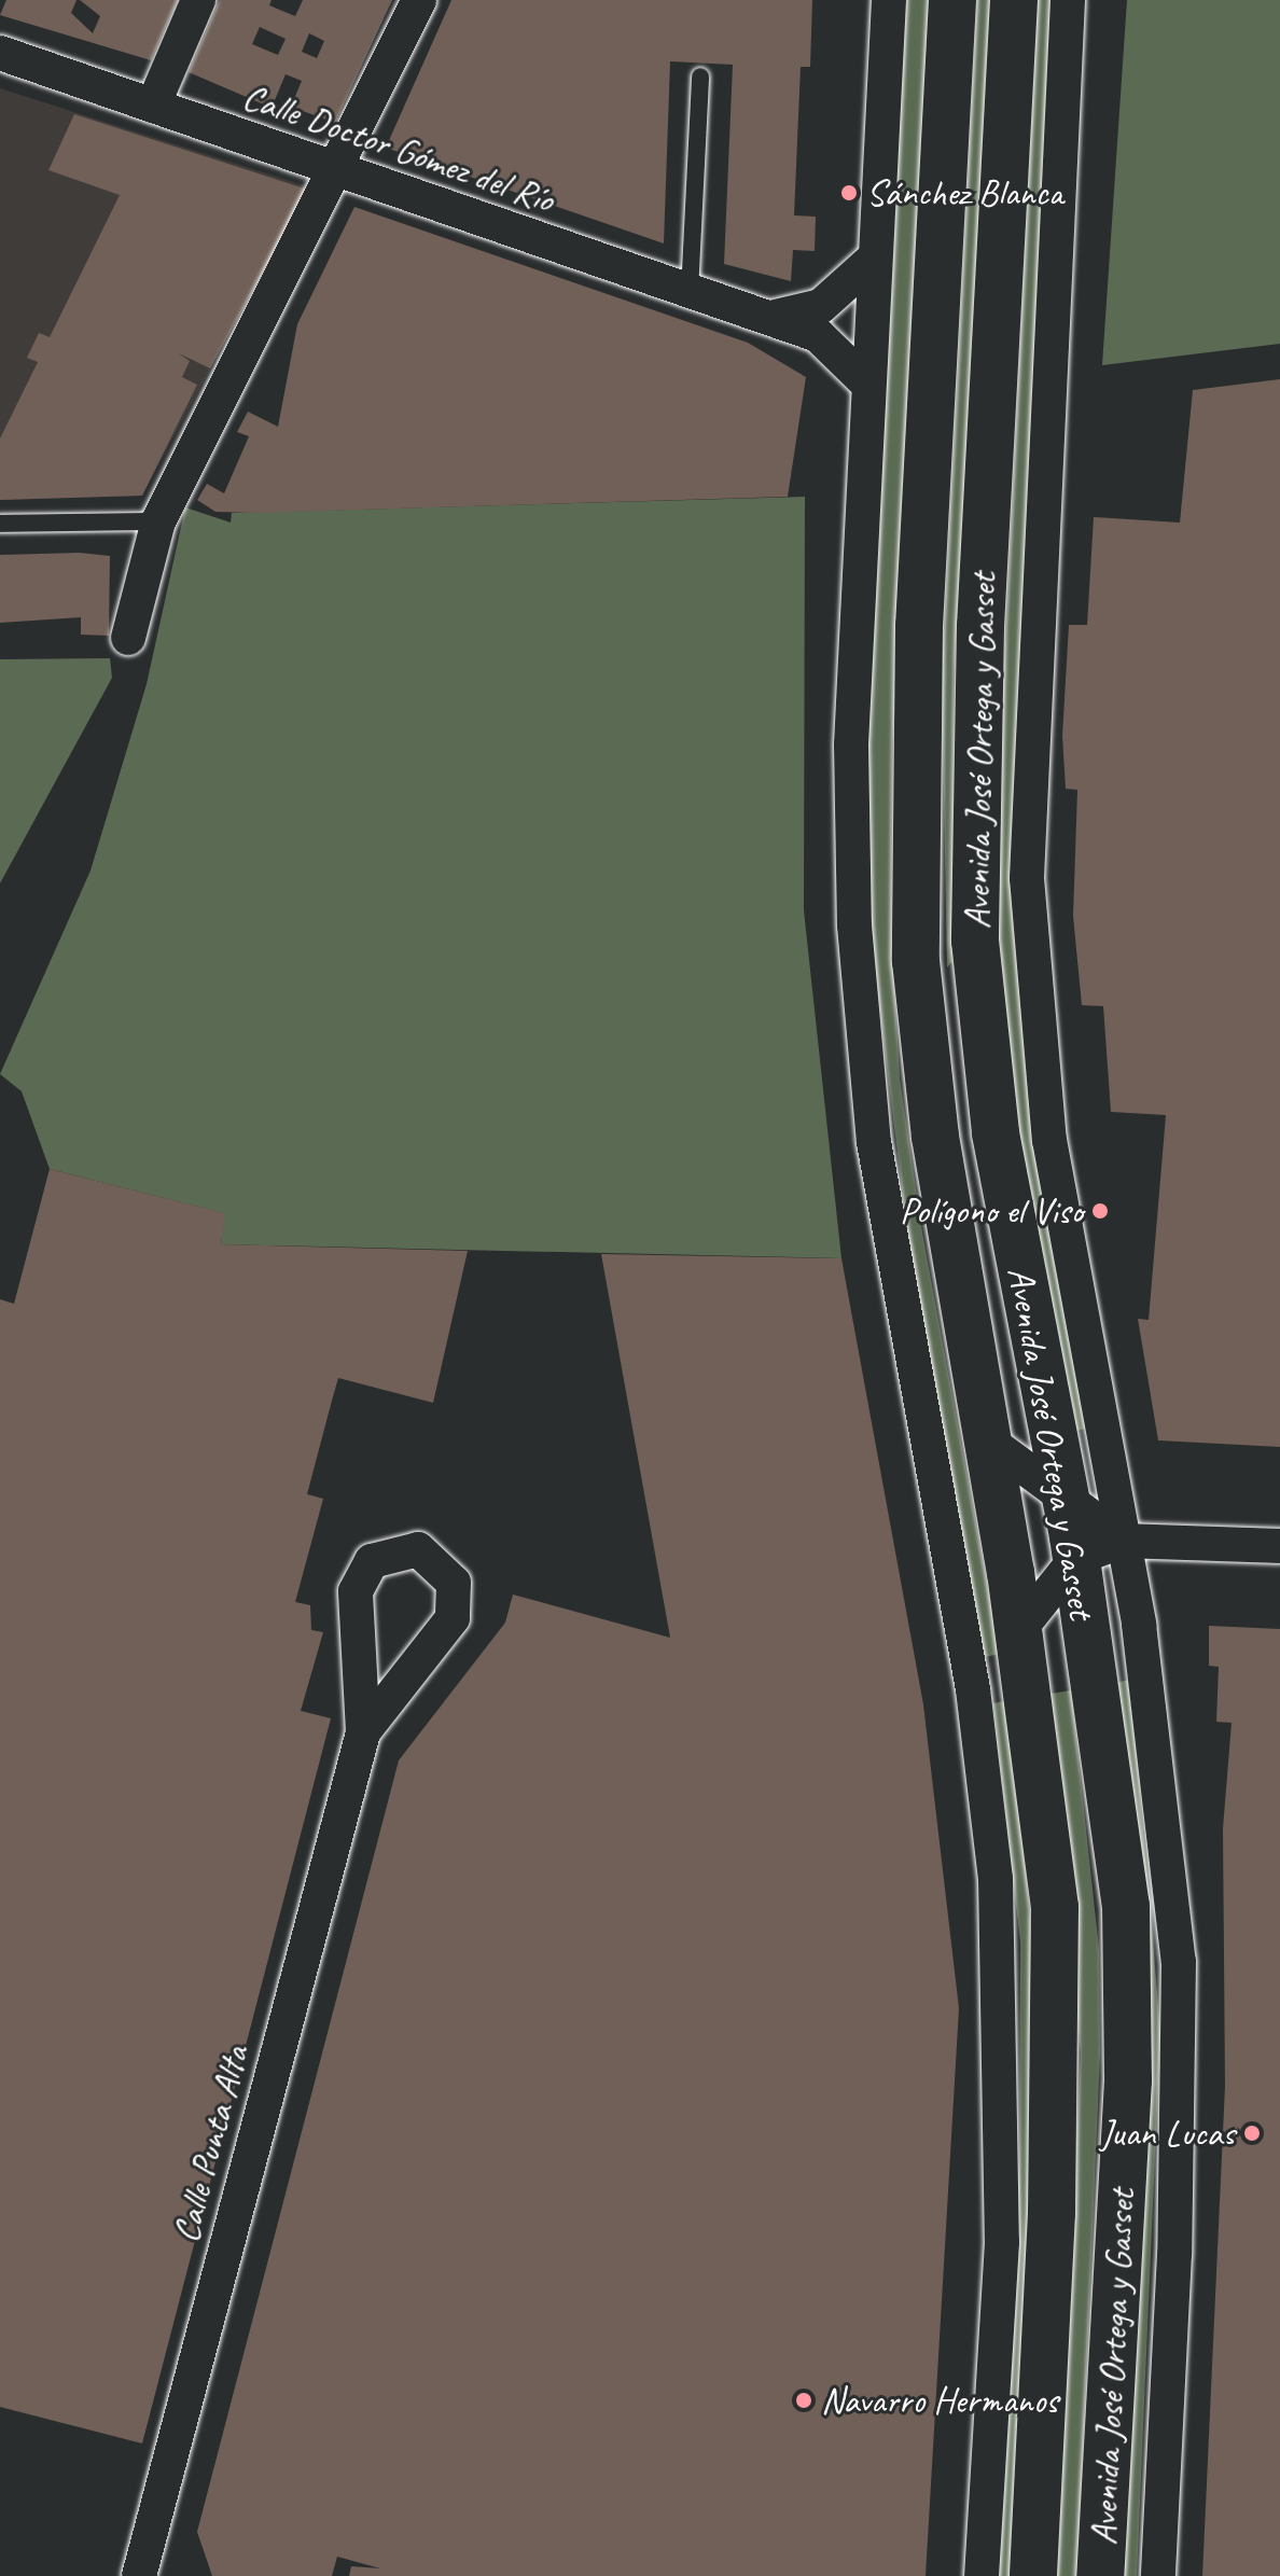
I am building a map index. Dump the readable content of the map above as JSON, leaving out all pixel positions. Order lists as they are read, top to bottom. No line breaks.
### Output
{"streets":{"main road":["Avenida José Ortega y Gasset"],"street":["Calle Doctor Gómez del Río","Calle Punta Alta"]},"places":["Sánchez Blanca","Polígono el Viso","Juan Lucas","Navarro Hermanos"]}
